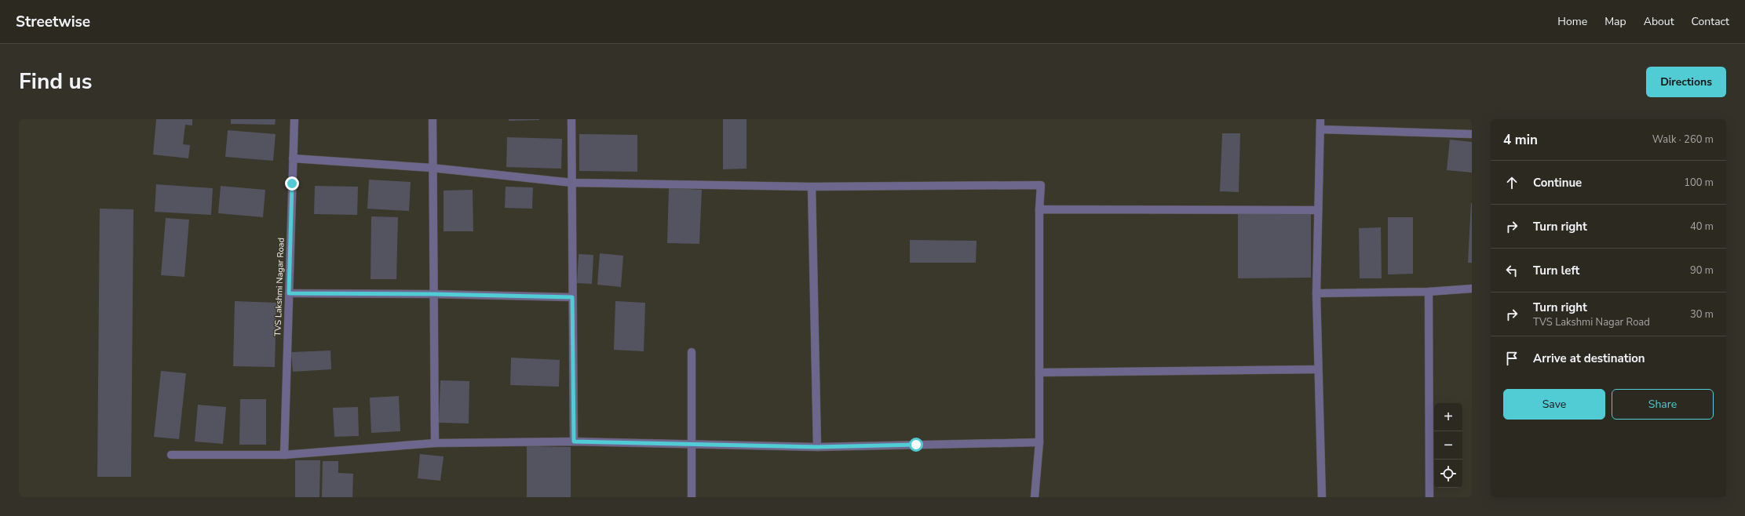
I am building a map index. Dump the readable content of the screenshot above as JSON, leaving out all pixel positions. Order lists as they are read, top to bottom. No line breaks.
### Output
{"streets":{"street":["TVS Lakshmi Nagar Road"]},"page":{"header":"Streetwise","nav":["Home","Map","About","Contact"],"title":"Find us","buttons":["Directions",["Save","Share"]],"heading":["4 min","Walk · 260 m"],"list":[["Continue","100 m"],["Turn right","40 m"],["Turn left","90 m"],["Turn right","TVS Lakshmi Nagar Road","30 m"],"Arrive at destination"],"map_buttons":["+","−"]}}
